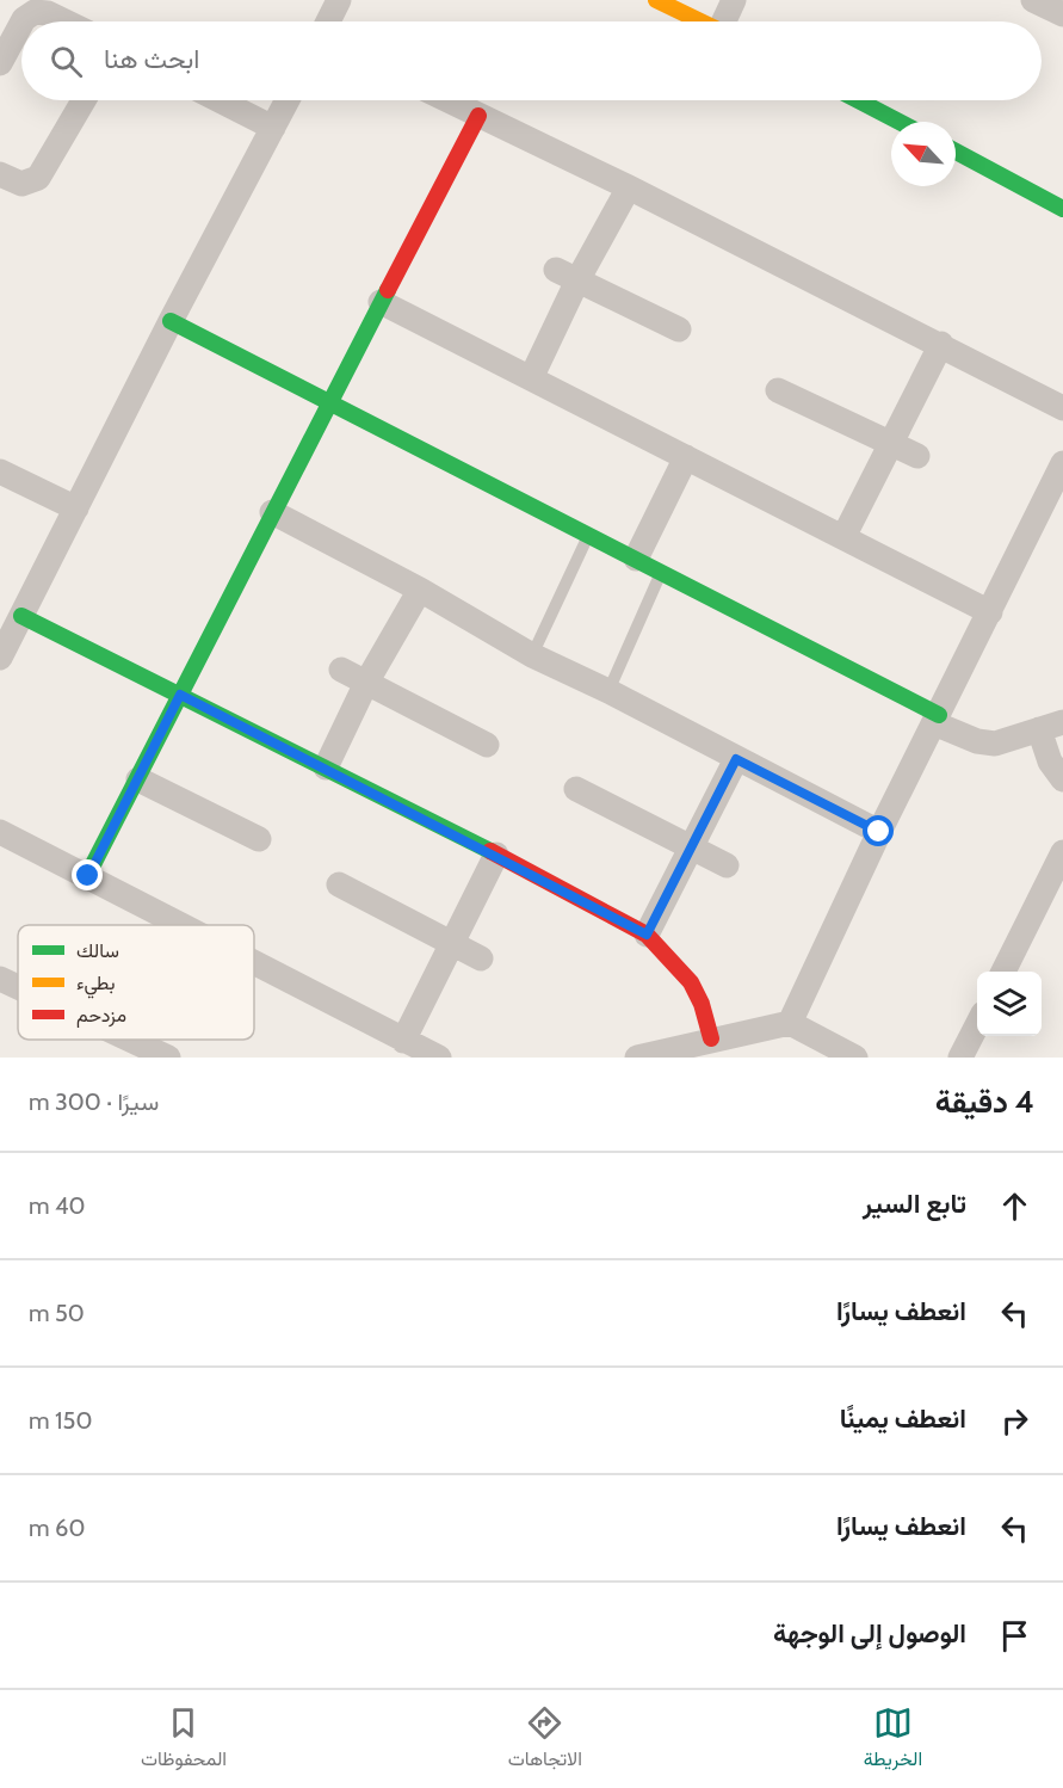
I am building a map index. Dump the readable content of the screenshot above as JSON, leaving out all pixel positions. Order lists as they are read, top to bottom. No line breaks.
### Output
{"legend":["سالك","بطيء","مزدحم"],"north":"top left","page":{"search":"ابحث هنا","heading":["4 دقيقة","سيرًا · 300 m"],"list":[["تابع السير","40 m"],["انعطف يسارًا","50 m"],["انعطف يمينًا","150 m"],["انعطف يسارًا","60 m"],"الوصول إلى الوجهة"],"nav":["الخريطة","الاتجاهات","المحفوظات"]}}
